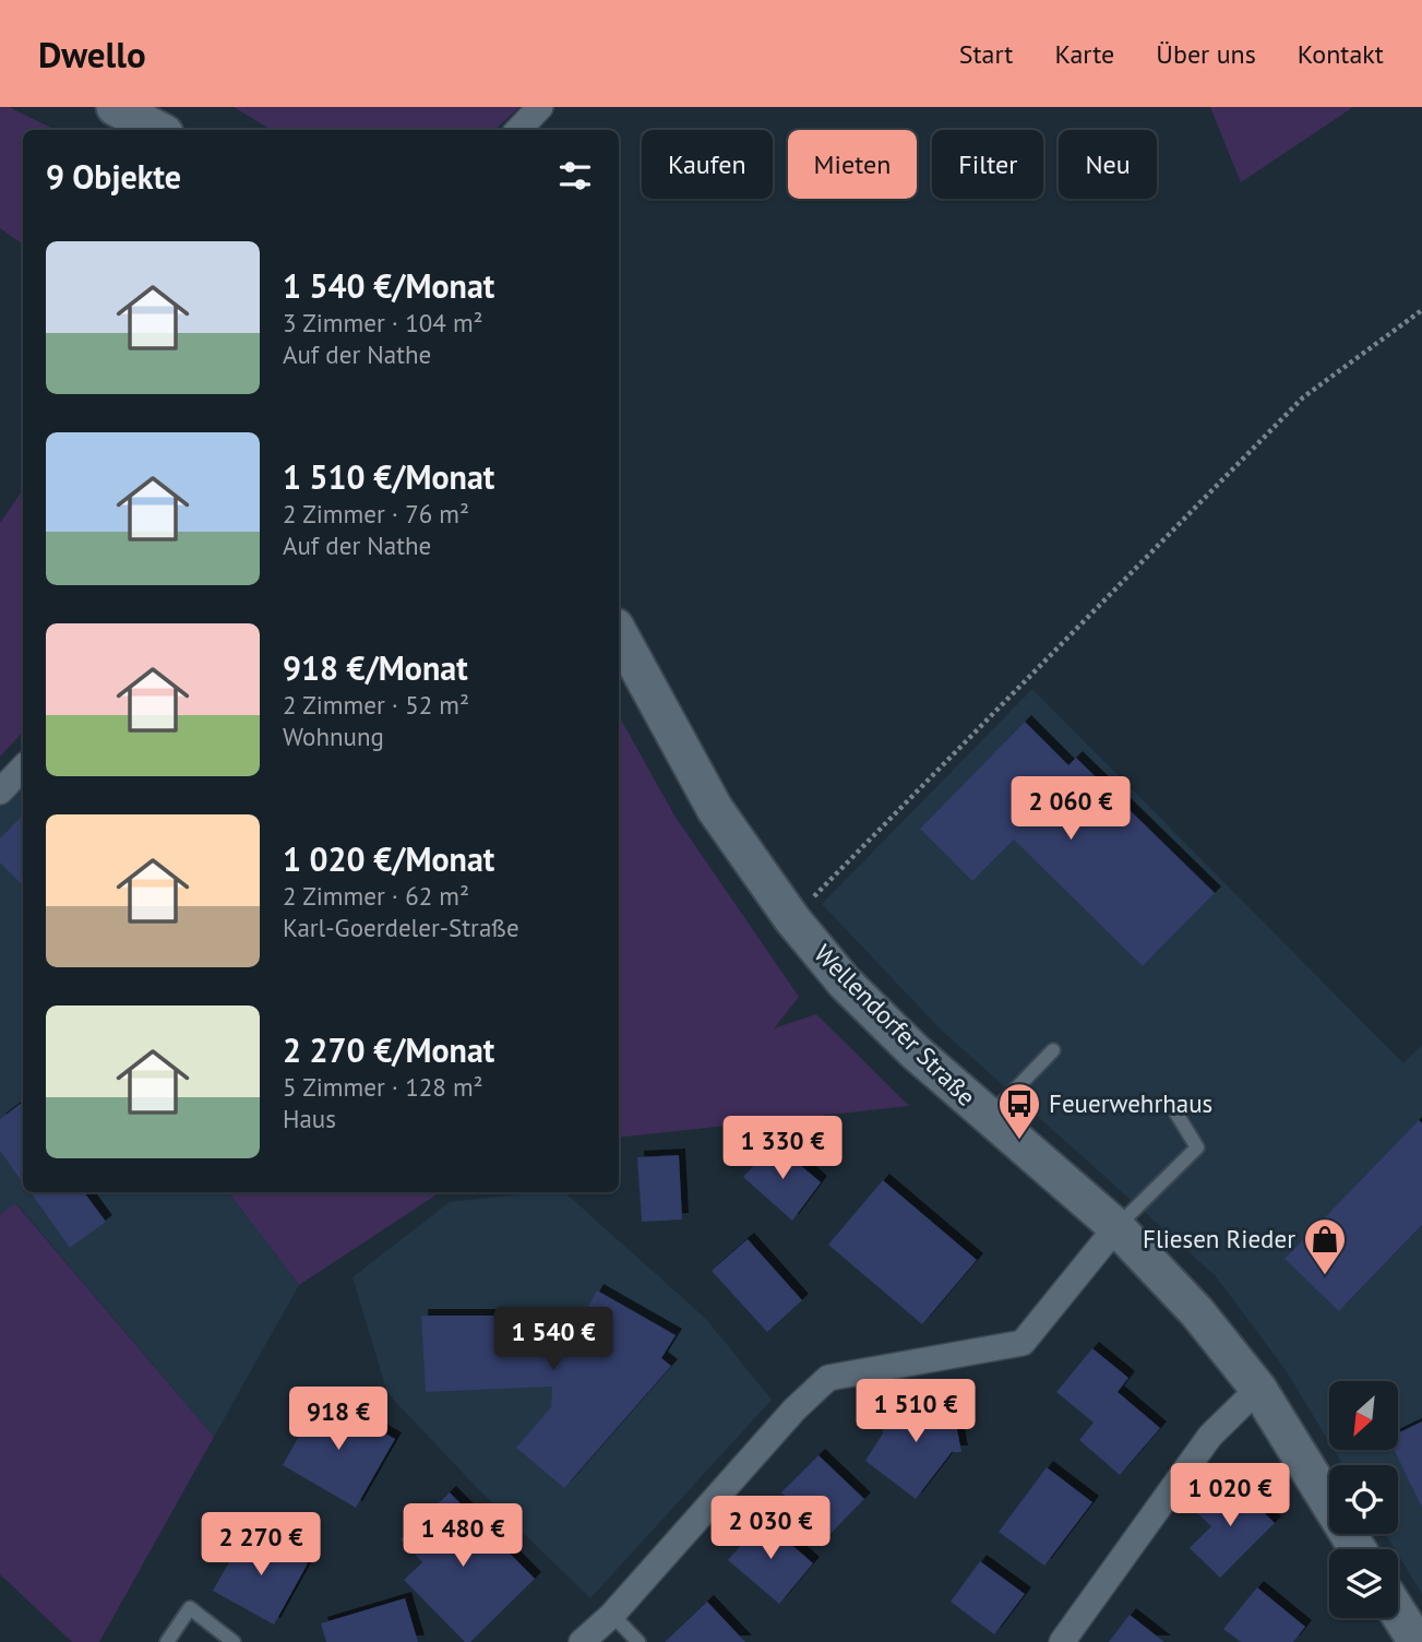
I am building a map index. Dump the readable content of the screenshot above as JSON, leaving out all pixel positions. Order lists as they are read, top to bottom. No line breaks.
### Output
{"streets":{"street":["Wellendorfer Straße"]},"places":{"bus stop":["Feuerwehrhaus"],"shop":["Fliesen Rieder"]},"north":"bottom left","page":{"header":"Dwello","nav":["Start","Karte","Über uns","Kontakt"],"chip":["Kaufen","Mieten","Filter","Neu"],"heading":"9 Objekte","list":[{"name":"1 540 €/Monat","note":"3 Zimmer · 104 m² · Auf der Nathe"},{"name":"1 510 €/Monat","note":"2 Zimmer · 76 m² · Auf der Nathe"},{"name":"918 €/Monat","note":"2 Zimmer · 52 m² · Wohnung"},{"name":"1 020 €/Monat","note":"2 Zimmer · 62 m² · Karl-Goerdeler-Straße"},{"name":"2 270 €/Monat","note":"5 Zimmer · 128 m² · Haus"}],"price":["2 060 €","1 330 €","1 540 €","1 510 €","918 €","1 020 €","2 030 €","1 480 €","2 270 €"]}}
